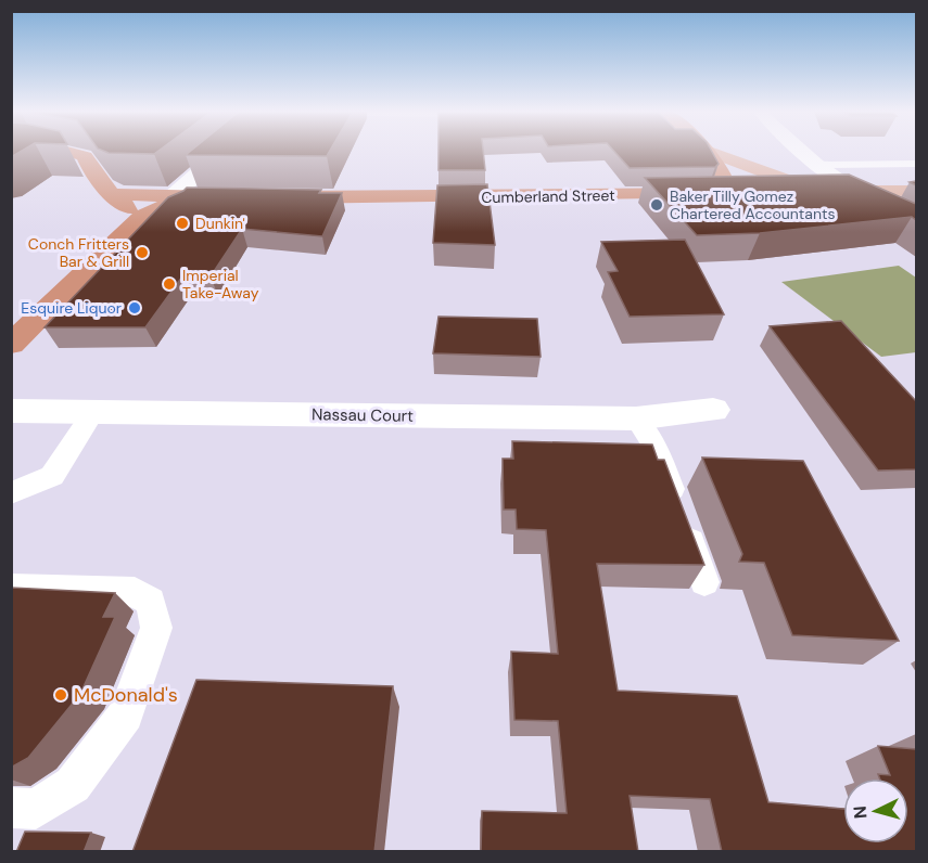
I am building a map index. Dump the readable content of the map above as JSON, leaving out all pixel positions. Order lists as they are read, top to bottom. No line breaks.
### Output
{"streets":{"highway":["Cumberland Street"],"street":["Nassau Court"]},"places":["Baker Tilly Gomez Chartered Accountants","Dunkin'","Conch Fritters Bar & Grill","Imperial Take-Away","Esquire Liquor","McDonald's"],"north":"left"}
